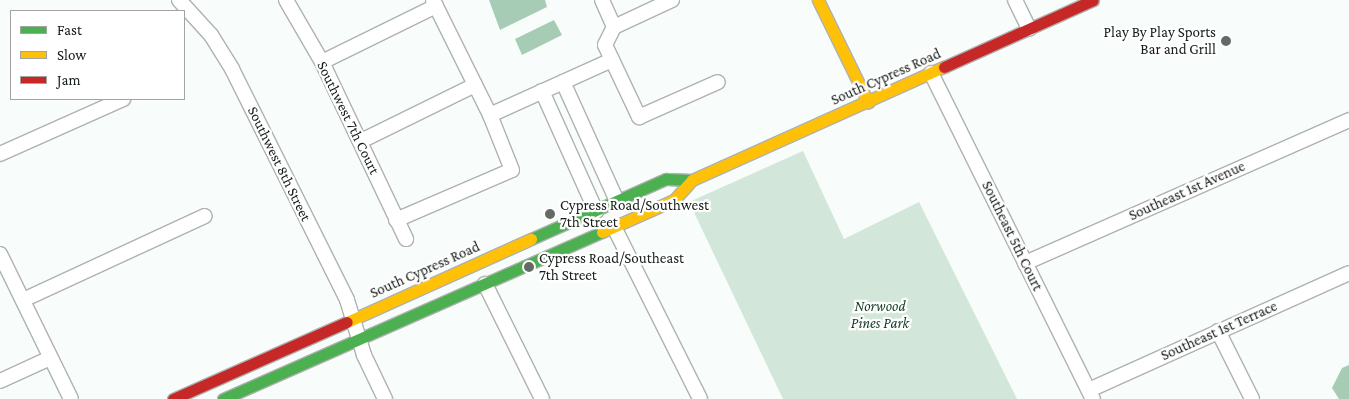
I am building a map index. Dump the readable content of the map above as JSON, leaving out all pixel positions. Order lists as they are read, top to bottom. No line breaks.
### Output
{"streets":{"street":["South Cypress Road","Southwest 7th Court","Southwest 8th Street","Southeast 1st Avenue","Southeast 5th Court","Southeast 1st Terrace"]},"crossings":[["South Cypress Road","Southwest 8th Street"],["South Cypress Road","Southeast 5th Court"],["Southeast 1st Avenue","Southeast 5th Court"],["Southeast 5th Court","Southeast 1st Terrace"]],"parks":["Norwood Pines Park"],"places":["Play By Play Sports Bar and Grill","Cypress Road/Southwest 7th Street","Cypress Road/Southeast 7th Street"],"legend":["Fast","Slow","Jam"]}
